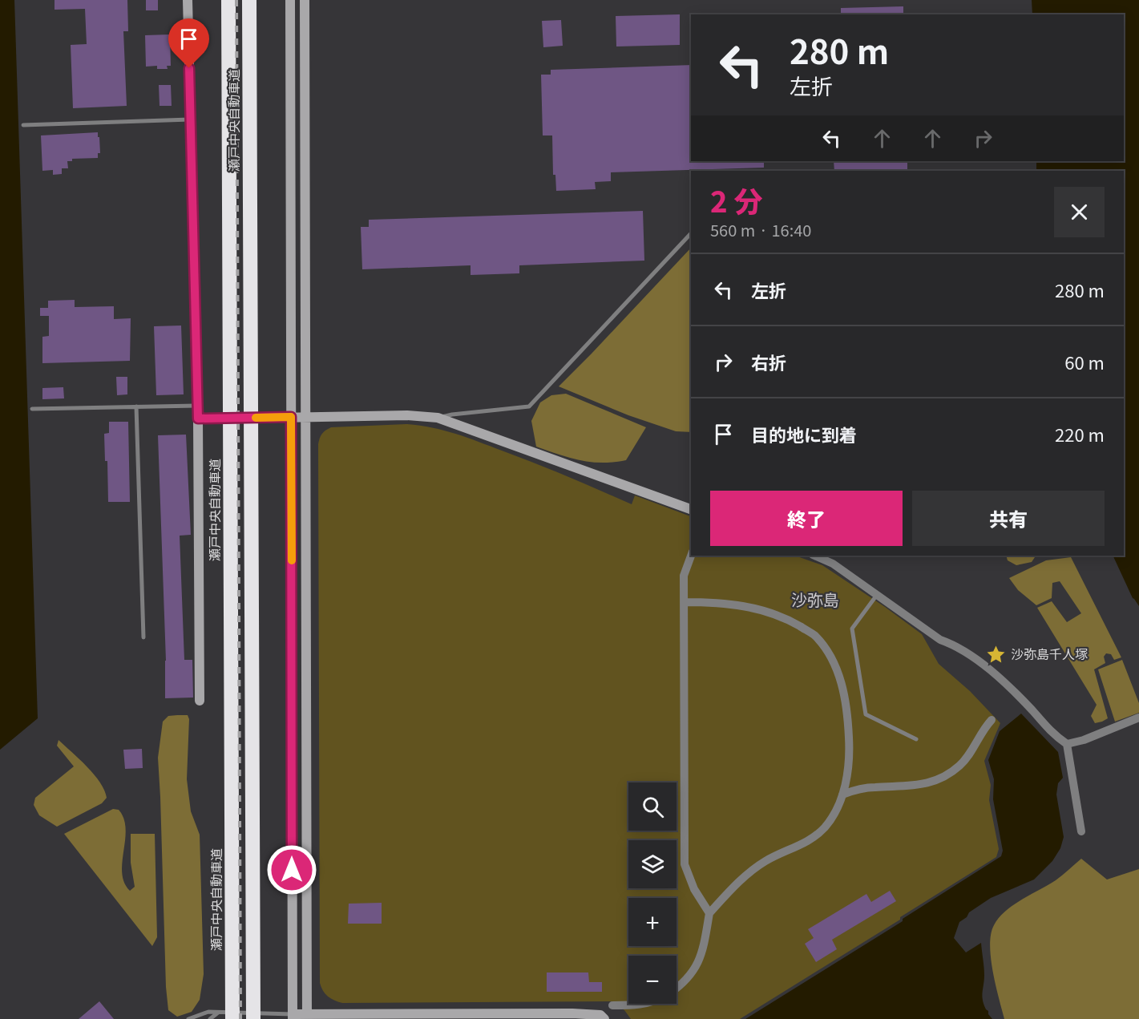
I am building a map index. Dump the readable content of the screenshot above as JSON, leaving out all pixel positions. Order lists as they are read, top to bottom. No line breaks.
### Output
{"streets":{"highway":["瀬戸中央自動車道"]},"districts":["沙弥島"],"places":{"place":["沙弥島千人塚"]},"page":{"turn":["280 m","左折"],"heading":["2 分","560 m · 16:40"],"list":[{"name":"左折","value":"280 m"},{"name":"右折","value":"60 m"},{"name":"目的地に到着","value":"220 m"}],"buttons":["終了","共有"],"map_buttons":["+","−"]}}
